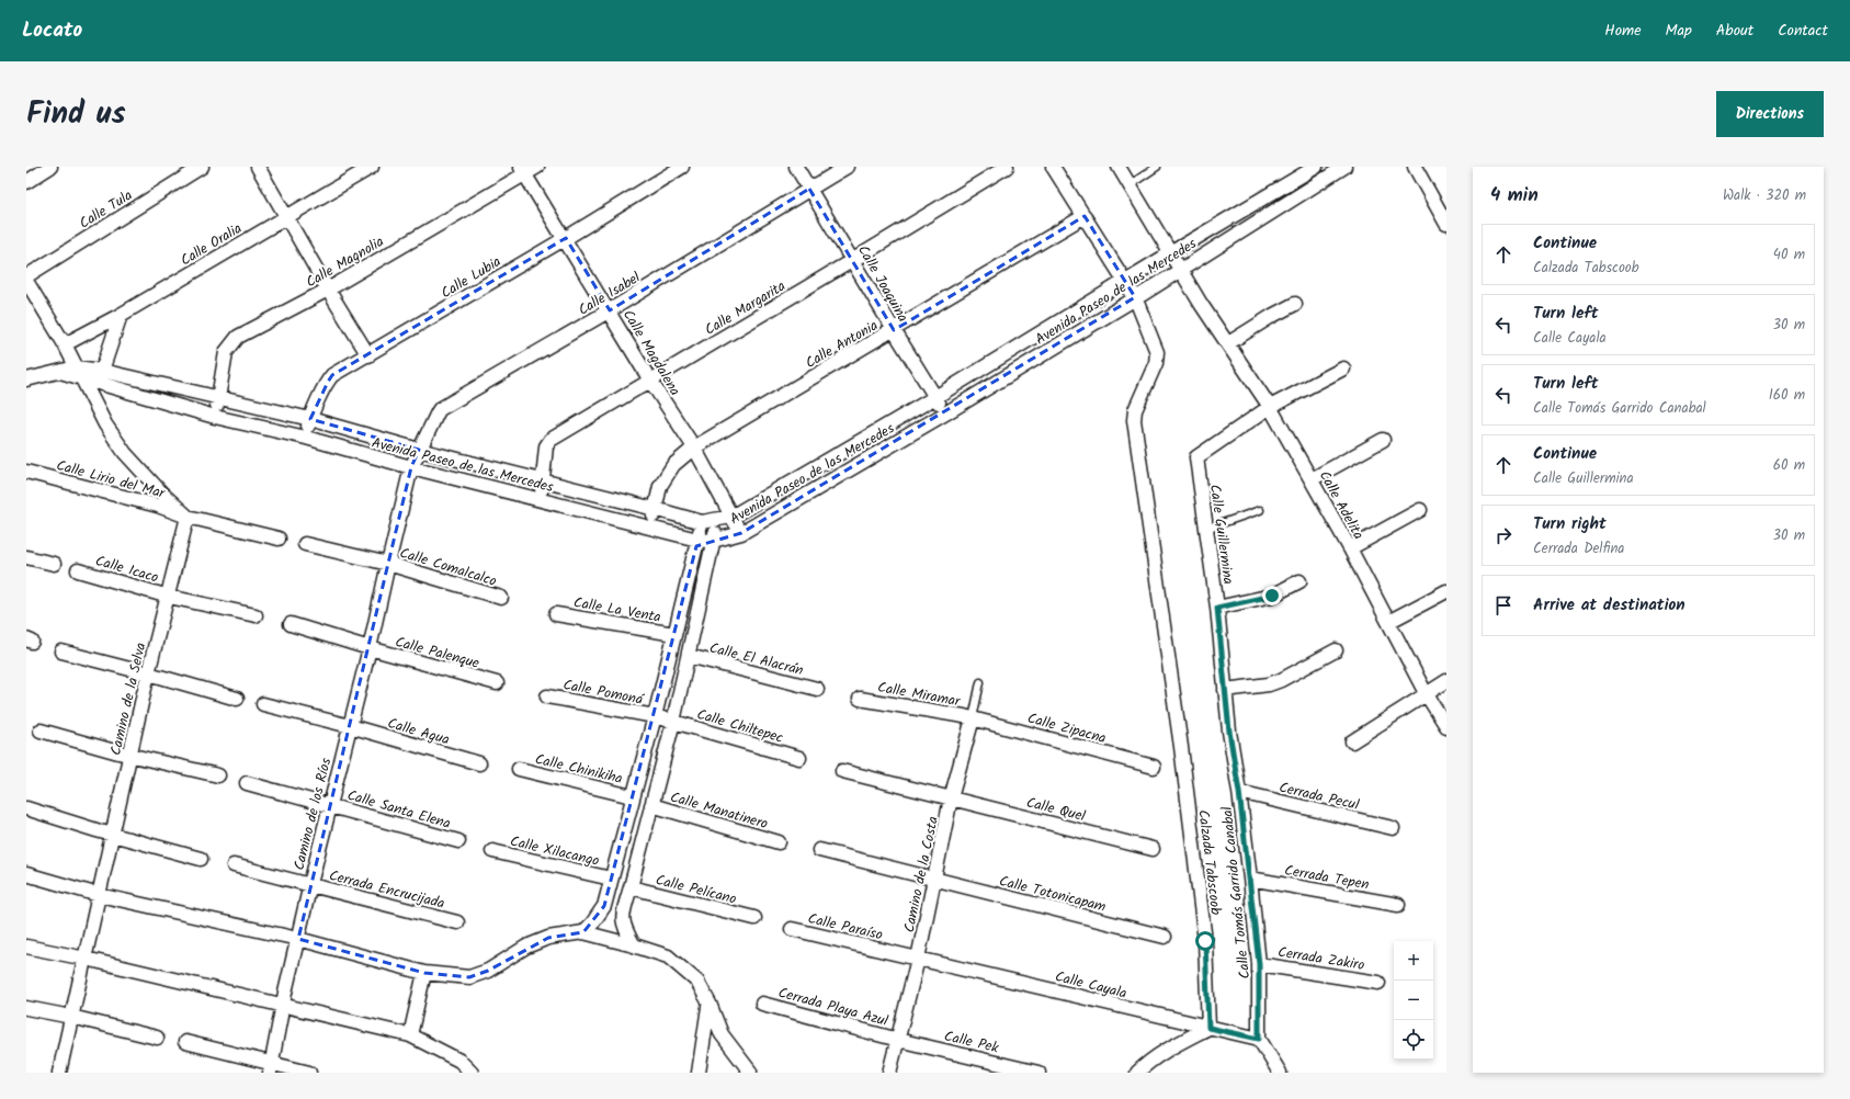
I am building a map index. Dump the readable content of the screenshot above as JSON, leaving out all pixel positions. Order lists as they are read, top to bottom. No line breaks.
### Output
{"streets":{"street":["Calle Tula","Calle Oralia","Calle Magnolia","Calle Lubia","Calle Joaquina","Avenida Paseo de las Mercedes","Calle Isabel","Calle Margarita","Calle Antonia","Calle Magdalena","Calle Lirio del Mar","Calle Adelita","Calle Guillermina","Calle Comalcalco","Calle Icaco","Calle La Venta","Calle Palenque","Calle El Alacrán","Calle Pomoná","Calle Miramar","Camino de la Selva","Calle Chiltepec","Calle Zipacna","Calle Agua","Calle Chinikiha","Cerrada Pecul","Calle Santa Elena","Calle Quel","Calle Manatinero","Camino de los Ríos","Calle Xilacango","Calzada Tabscoob","Camino de la Costa","Cerrada Tepen","Cerrada Encrucijada","Calle Pelícano","Calle Totonicapam","Calle Tomás Garrido Canabal","Calle Paraíso","Cerrada Zakiro","Calle Cayala","Cerrada Playa Azul","Calle Pek"]},"crossings":[["Calle Magnolia","Avenida Paseo de las Mercedes"],["Calle Magnolia","Calle Magdalena"],["Calle Lubia","Avenida Paseo de las Mercedes"],["Calle Lubia","Calle Magdalena"],["Calle Joaquina","Avenida Paseo de las Mercedes"],["Calle Joaquina","Calle Isabel"],["Calle Joaquina","Calle Margarita"],["Calle Joaquina","Calle Antonia"],["Avenida Paseo de las Mercedes","Calle Isabel"],["Avenida Paseo de las Mercedes","Calle Margarita"],["Avenida Paseo de las Mercedes","Calle Antonia"],["Avenida Paseo de las Mercedes","Calle Magdalena"],["Avenida Paseo de las Mercedes","Calle Adelita"],["Avenida Paseo de las Mercedes","Calzada Tabscoob"],["Calle Isabel","Calle Magdalena"],["Calle Isabel","Calle Comalcalco"],["Calle Isabel","Camino de los Ríos"],["Calle Margarita","Calle Magdalena"],["Calle Antonia","Calle Magdalena"],["Calle Lirio del Mar","Camino de la Selva"],["Calle Adelita","Calle Guillermina"],["Calle Guillermina","Calle Tomás Garrido Canabal"],["Calle Comalcalco","Camino de los Ríos"],["Calle Icaco","Camino de la Selva"],["Calle Palenque","Camino de los Ríos"],["Calle Pomoná","Calle Chiltepec"],["Calle Miramar","Calle Zipacna"],["Calle Miramar","Camino de la Costa"],["Calle Zipacna","Camino de la Costa"],["Calle Agua","Camino de los Ríos"],["Cerrada Pecul","Calle Tomás Garrido Canabal"],["Calle Santa Elena","Camino de los Ríos"],["Calle Quel","Camino de la Costa"],["Camino de los Ríos","Cerrada Encrucijada"],["Calzada Tabscoob","Calle Cayala"],["Camino de la Costa","Calle Totonicapam"],["Camino de la Costa","Calle Paraíso"],["Camino de la Costa","Calle Cayala"],["Camino de la Costa","Cerrada Playa Azul"],["Camino de la Costa","Calle Pek"],["Cerrada Tepen","Calle Tomás Garrido Canabal"],["Calle Tomás Garrido Canabal","Cerrada Zakiro"],["Calle Tomás Garrido Canabal","Calle Cayala"],["Calle Paraíso","Calle Cayala"],["Cerrada Playa Azul","Calle Pek"]],"page":{"header":"Locato","nav":["Home","Map","About","Contact"],"title":"Find us","buttons":"Directions","heading":["4 min","Walk · 320 m"],"list":[["Continue","Calzada Tabscoob","40 m"],["Turn left","Calle Cayala","30 m"],["Turn left","Calle Tomás Garrido Canabal","160 m"],["Continue","Calle Guillermina","60 m"],["Turn right","Cerrada Delfina","30 m"],"Arrive at destination"],"map_buttons":["+","−"]}}
